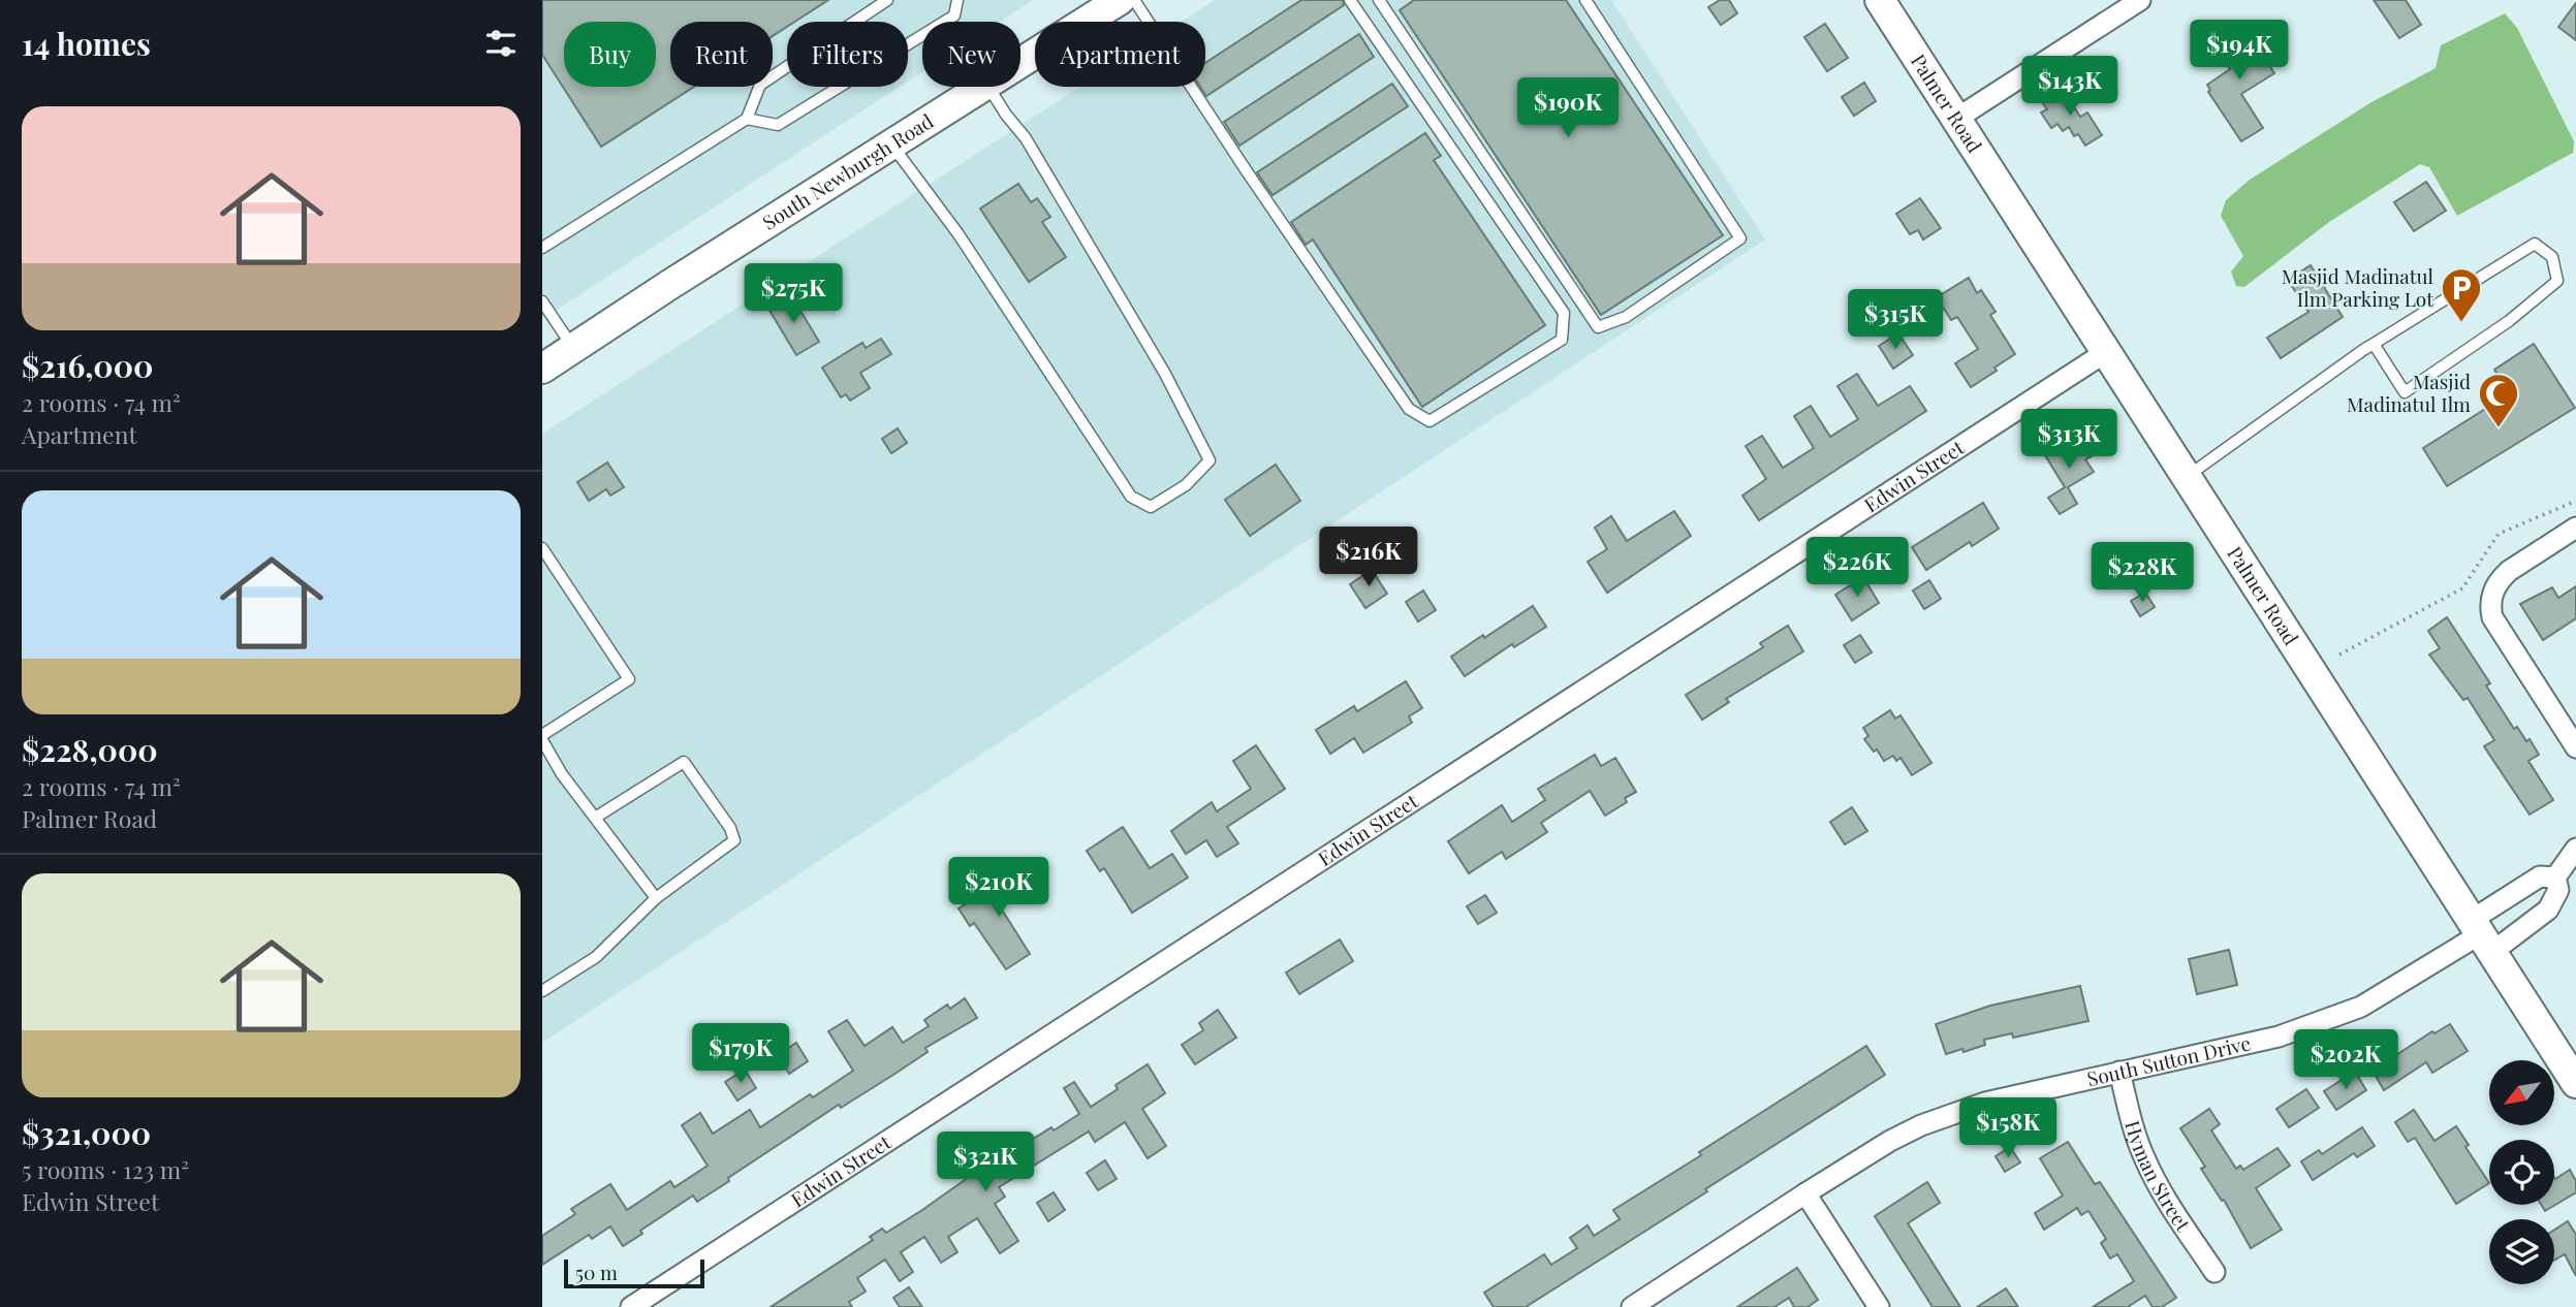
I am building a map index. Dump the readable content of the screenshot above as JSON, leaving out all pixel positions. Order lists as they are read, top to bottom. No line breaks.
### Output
{"streets":{"street":["Palmer Road","South Newburgh Road","Edwin Street","South Sutton Drive","Hyman Street"]},"crossings":[["Palmer Road","Edwin Street"],["Palmer Road","South Sutton Drive"],["South Sutton Drive","Hyman Street"]],"places":{"parking":["Masjid Madinatul Ilm Parking Lot"],"mosque":["Masjid Madinatul Ilm"]},"scale_bar":"50 m","north":"bottom left","page":{"heading":"14 homes","price":["$194K","$143K","$190K","$275K","$315K","$313K","$216K","$226K","$228K","$210K","$179K","$202K","$158K","$321K"],"chip":["Buy","Rent","Filters","New","Apartment"],"list":[{"name":"$216,000","note":"2 rooms · 74 m² · Apartment"},{"name":"$228,000","note":"2 rooms · 74 m² · Palmer Road"},{"name":"$321,000","note":"5 rooms · 123 m² · Edwin Street"}],"scale":"50 m"}}
